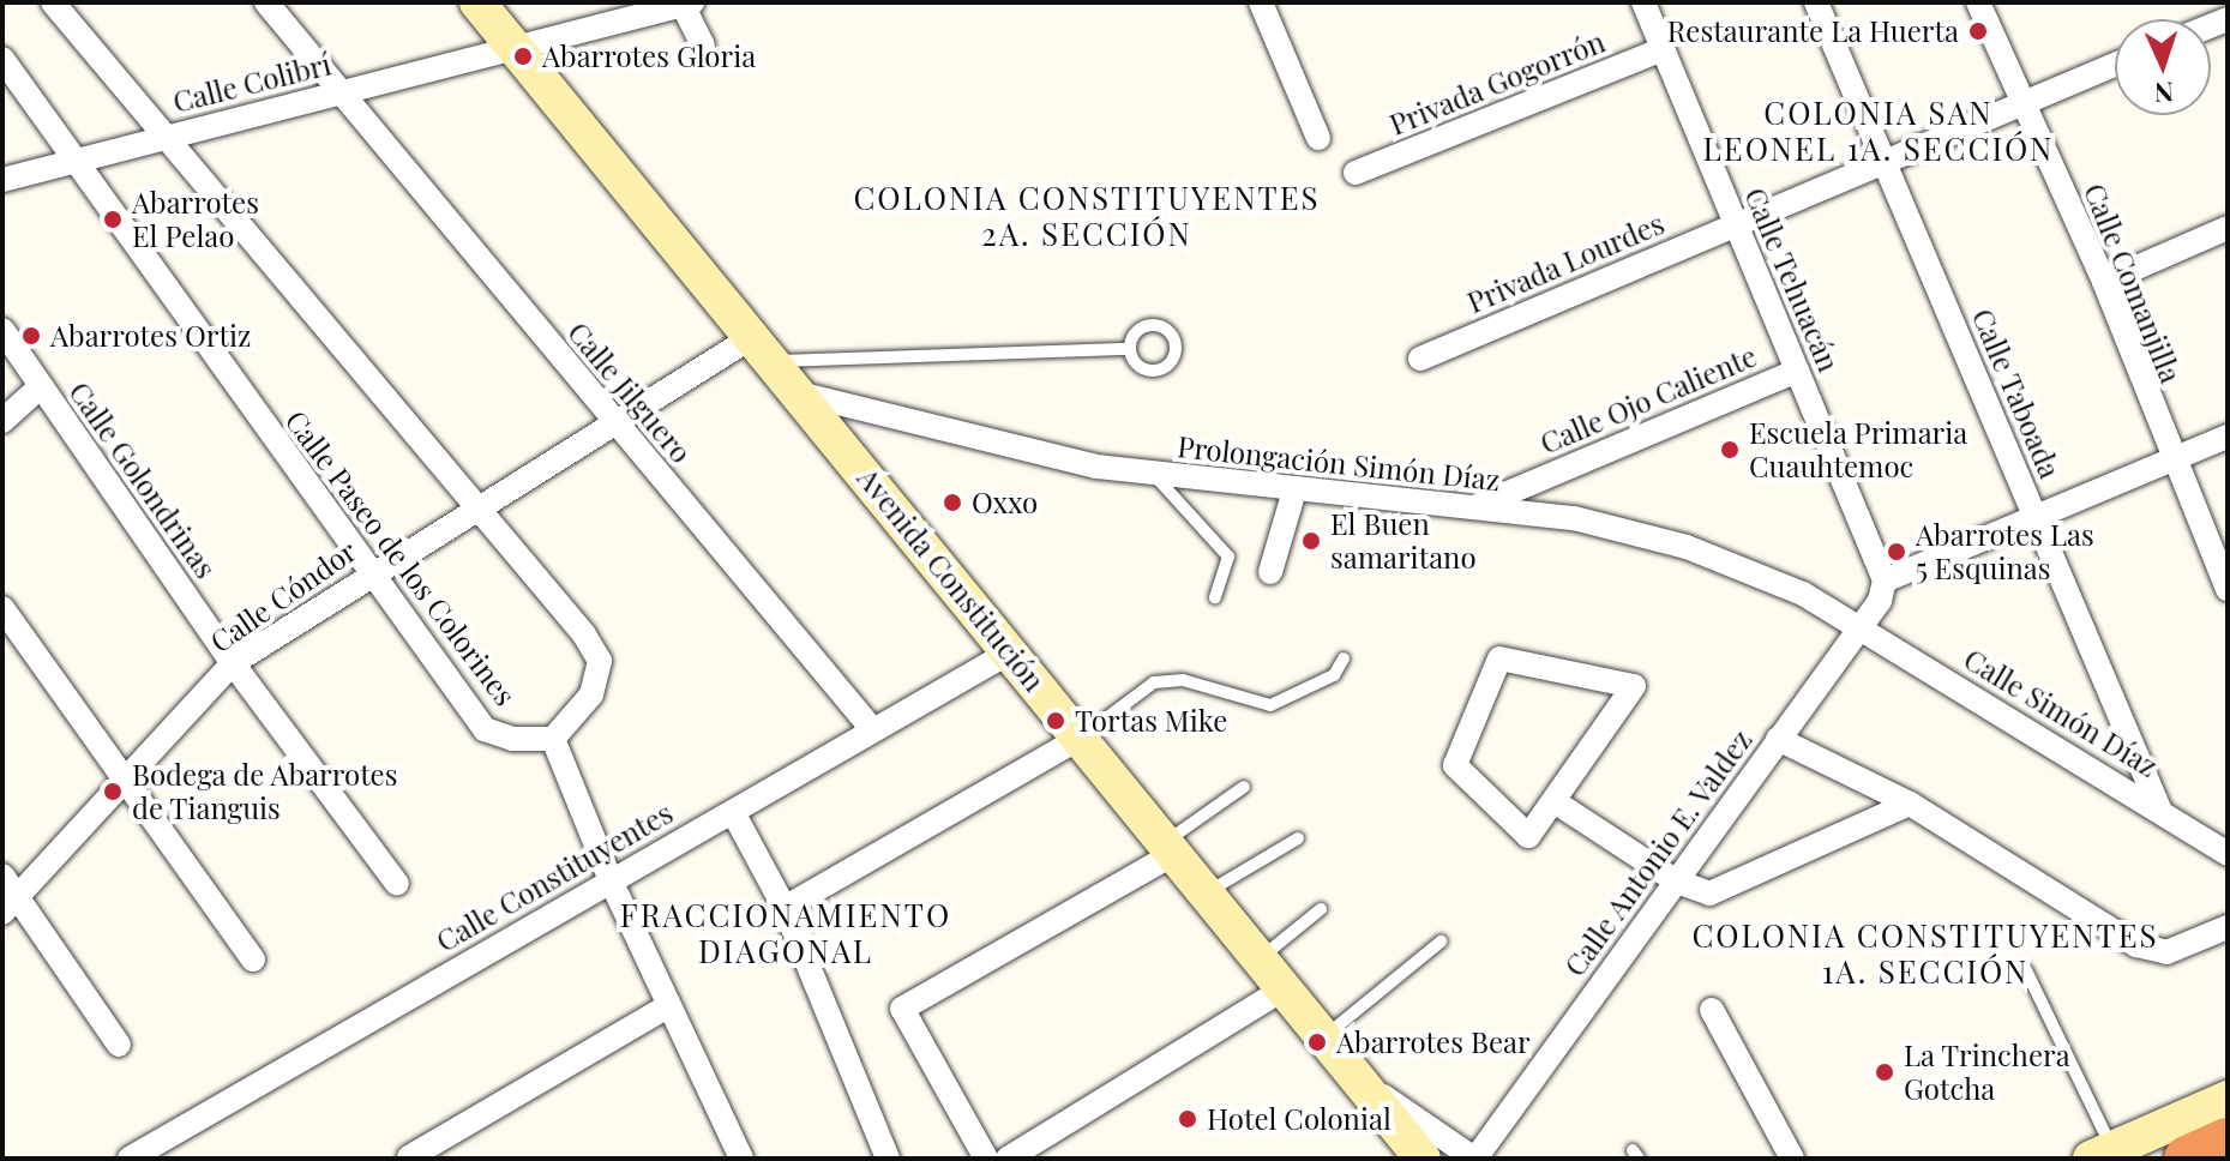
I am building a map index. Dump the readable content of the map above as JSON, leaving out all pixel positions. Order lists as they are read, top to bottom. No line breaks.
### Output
{"streets":{"main road":["Avenida Constitución"],"street":["Calle Colibrí","Privada Gogorrón","Privada Lourdes","Calle Tehuacán","Calle Comanjilla","Calle Jilguero","Calle Taboada","Calle Ojo Caliente","Prolongación Simón Díaz","Calle Golondrinas","Calle Paseo de los Colorines","Calle Cóndor","Calle Simón Díaz","Calle Antonio E. Valdez","Calle Constituyentes"]},"crossings":[["Calle Colibrí","Calle Jilguero"],["Calle Colibrí","Calle Paseo de los Colorines"],["Calle Colibrí","Avenida Constitución"],["Privada Gogorrón","Calle Tehuacán"],["Privada Lourdes","Calle Tehuacán"],["Privada Lourdes","Calle Comanjilla"],["Privada Lourdes","Calle Taboada"],["Calle Tehuacán","Calle Ojo Caliente"],["Calle Tehuacán","Calle Antonio E. Valdez"],["Calle Jilguero","Calle Cóndor"],["Calle Jilguero","Calle Constituyentes"],["Calle Taboada","Calle Simón Díaz"],["Calle Ojo Caliente","Prolongación Simón Díaz"],["Prolongación Simón Díaz","Avenida Constitución"],["Prolongación Simón Díaz","Calle Simón Díaz"],["Prolongación Simón Díaz","Calle Antonio E. Valdez"],["Calle Golondrinas","Calle Cóndor"],["Calle Paseo de los Colorines","Calle Cóndor"],["Avenida Constitución","Calle Cóndor"],["Avenida Constitución","Calle Constituyentes"],["Calle Simón Díaz","Calle Antonio E. Valdez"]],"districts":["COLONIA SAN LEONEL 1A. SECCIÓN","COLONIA CONSTITUYENTES 2A. SECCIÓN","FRACCIONAMIENTO DIAGONAL","COLONIA CONSTITUYENTES 1A. SECCIÓN"],"places":["Restaurante La Huerta","Abarrotes Gloria","Abarrotes El Pelao","Abarrotes Ortiz","Escuela Primaria Cuauhtemoc","Oxxo","El Buen samaritano","Abarrotes Las 5 Esquinas","Tortas Mike","Bodega de Abarrotes de Tianguis","Abarrotes Bear","La Trinchera Gotcha","Hotel Colonial"],"north":"bottom"}
